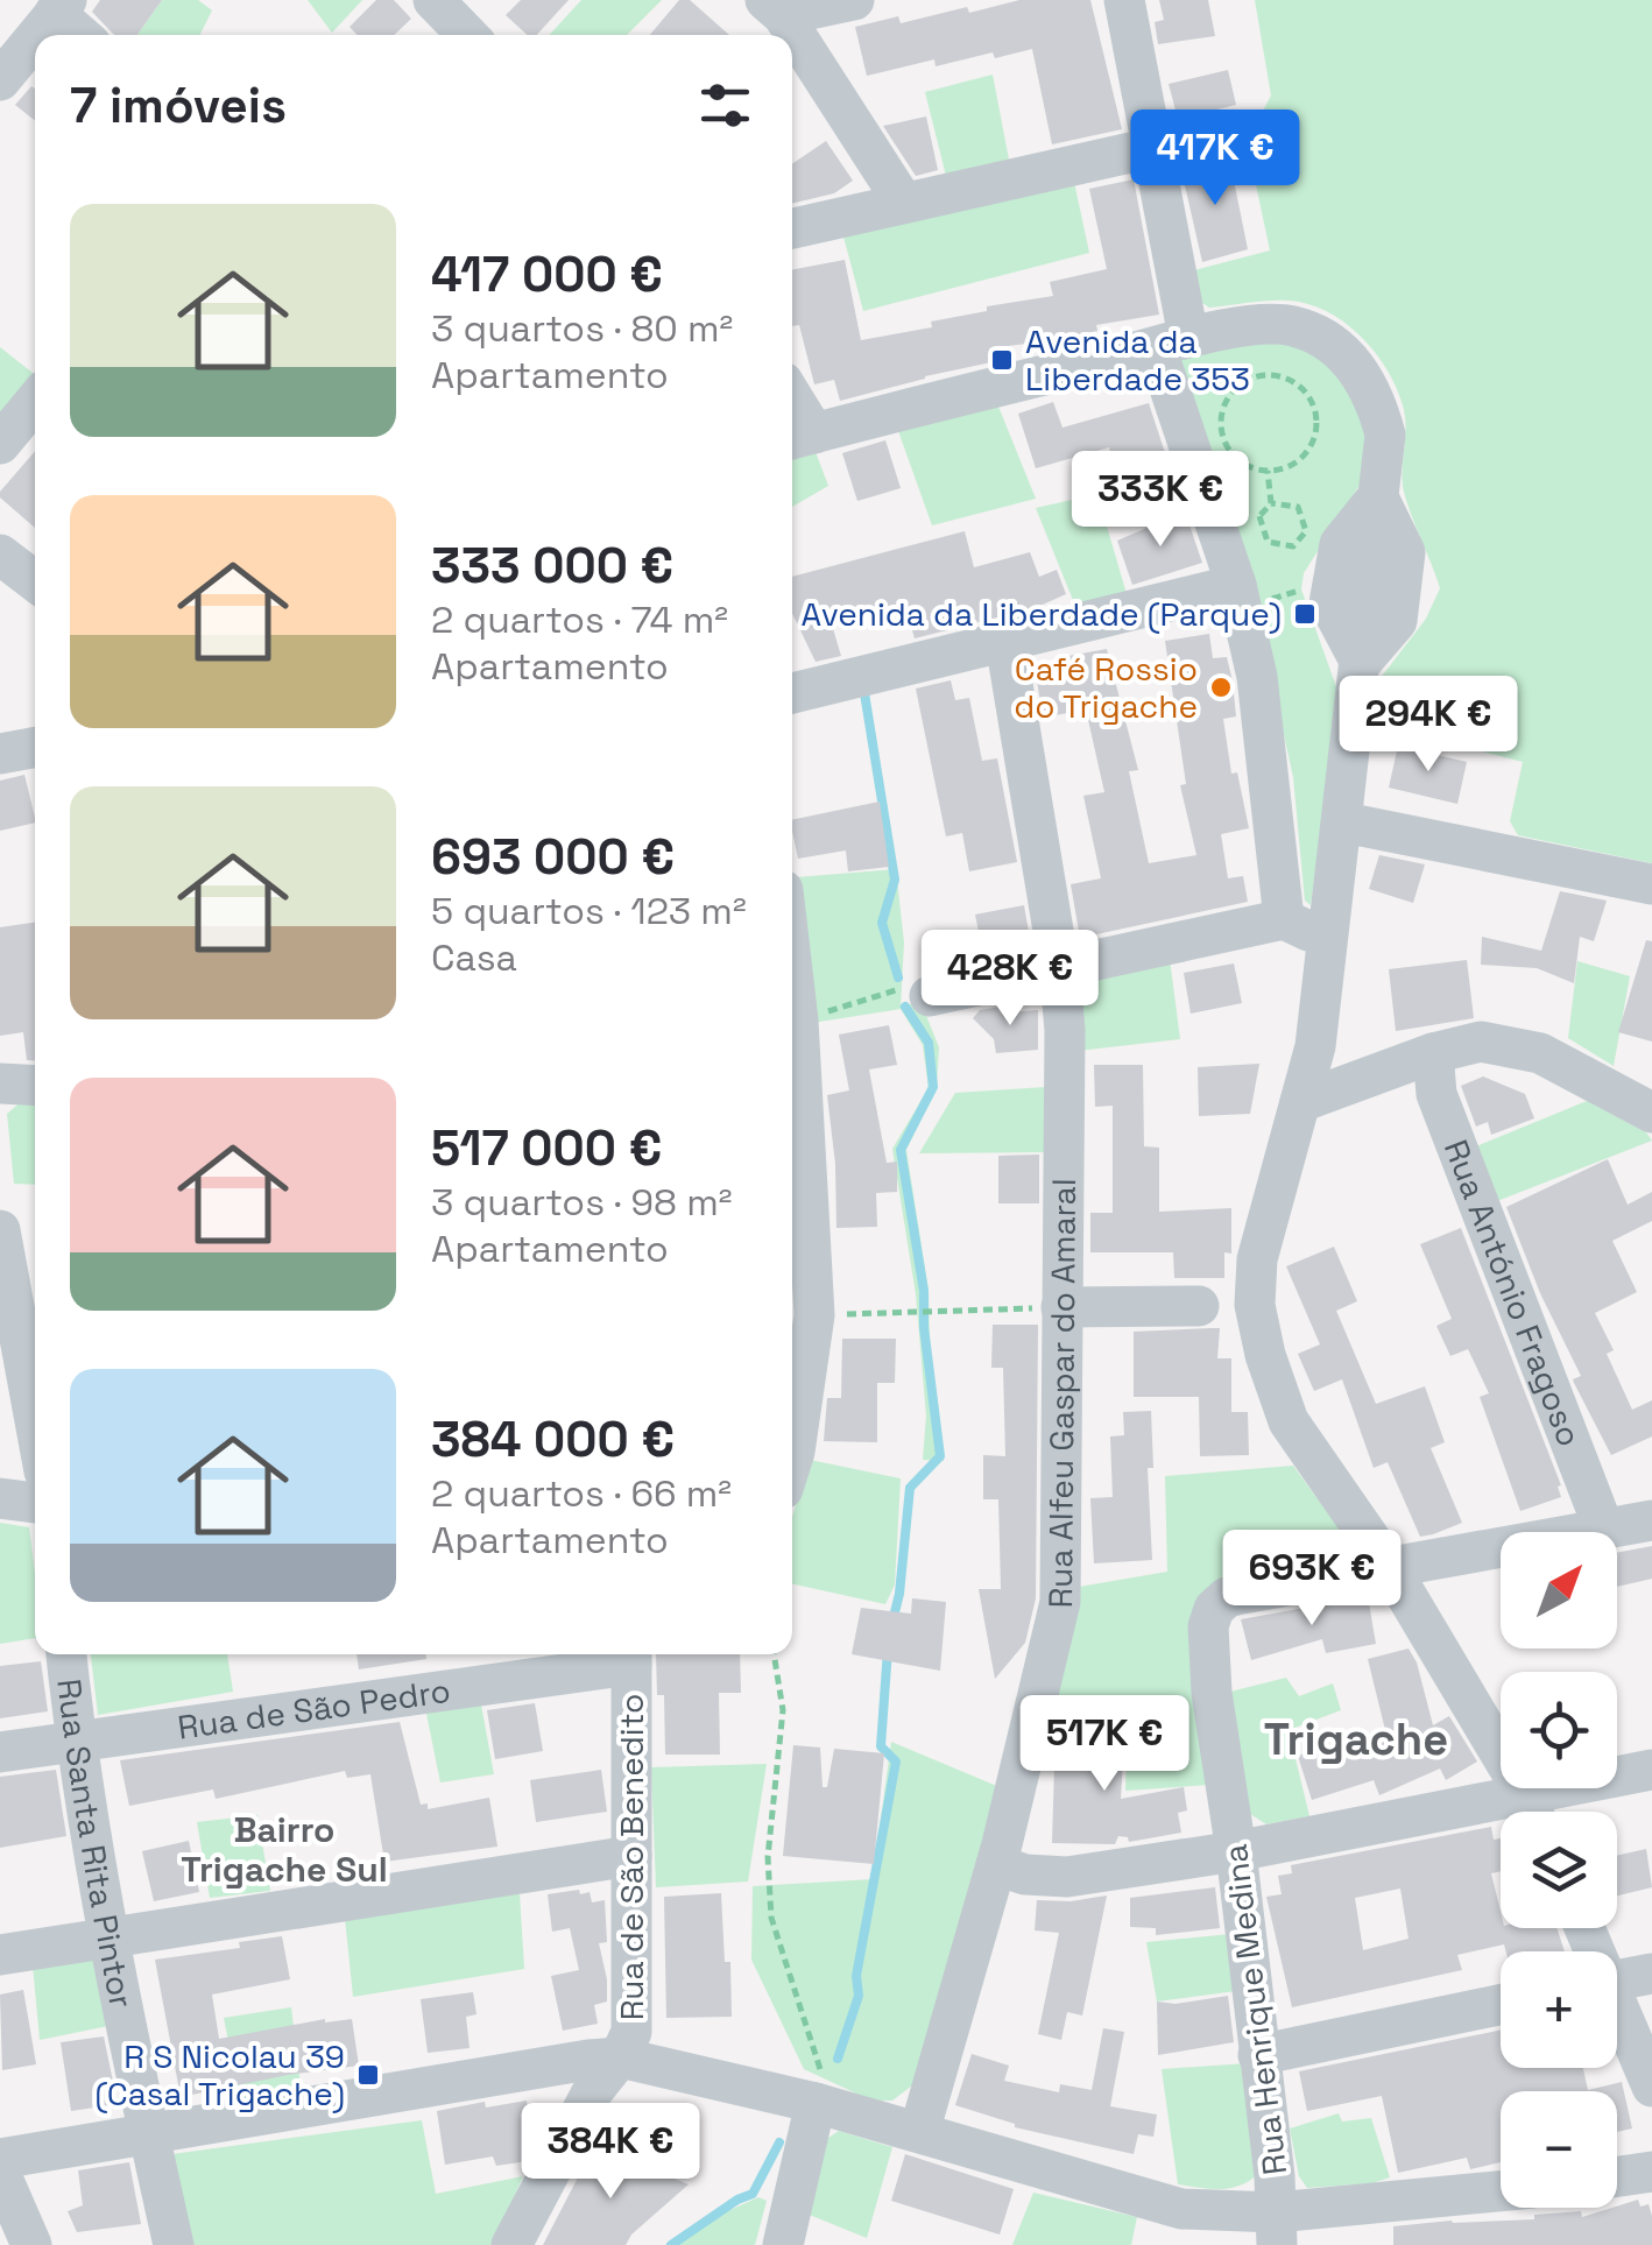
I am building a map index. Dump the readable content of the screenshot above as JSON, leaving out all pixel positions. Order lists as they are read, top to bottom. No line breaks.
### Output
{"streets":{"street":["Rua António Fragoso","Rua Alfeu Gaspar do Amaral","Rua de São Pedro","Rua Santa Rita Pintor","Rua de São Benedito","Rua Henrique Medina"]},"crossings":[["Rua de São Pedro","Rua Santa Rita Pintor"],["Rua de São Pedro","Rua de São Benedito"]],"districts":["Trigache","Bairro Trigache Sul"],"places":{"transit":["Avenida da Liberdade 353","Avenida da Liberdade (Parque)","R S Nicolau 39 (Casal Trigache)"],"other":["Café Rossio do Trigache"]},"north":"top right","page":{"heading":"7 imóveis","price":["417K €","333K €","294K €","428K €","693K €","517K €","384K €"],"list":[{"name":"417 000 €","note":"3 quartos · 80 m² · Apartamento"},{"name":"333 000 €","note":"2 quartos · 74 m² · Apartamento"},{"name":"693 000 €","note":"5 quartos · 123 m² · Casa"},{"name":"517 000 €","note":"3 quartos · 98 m² · Apartamento"},{"name":"384 000 €","note":"2 quartos · 66 m² · Apartamento"}],"map_buttons":["+","−"]}}
